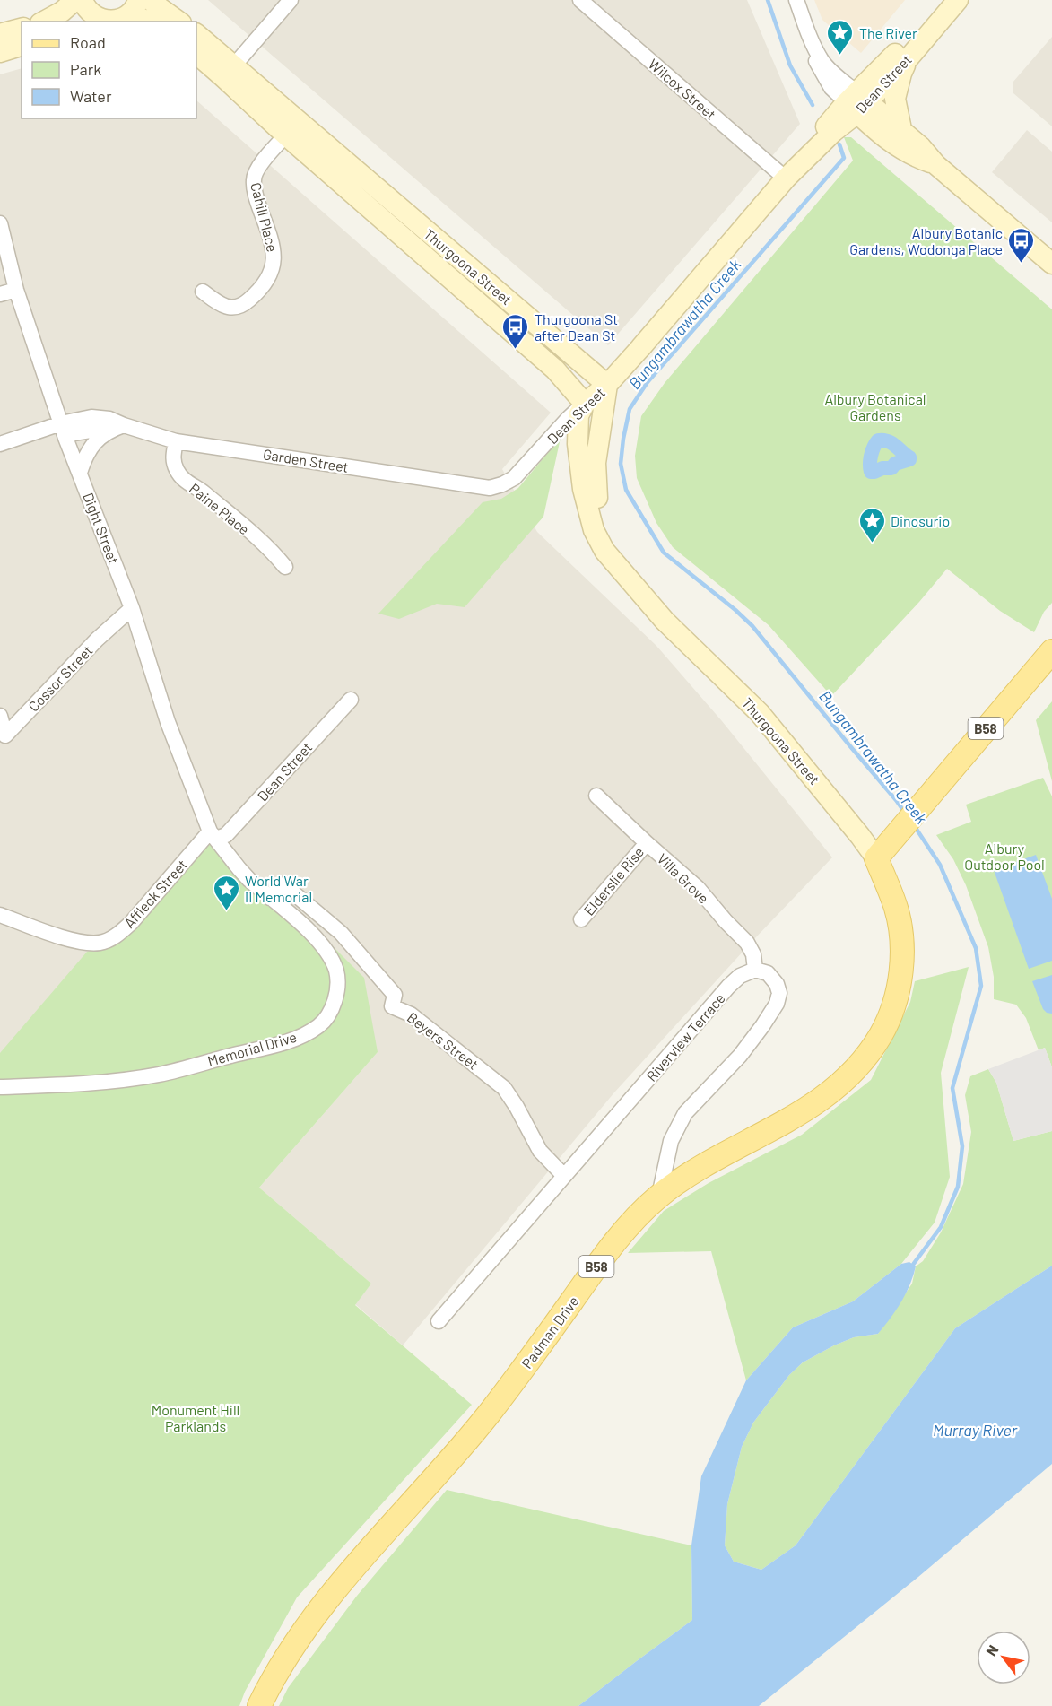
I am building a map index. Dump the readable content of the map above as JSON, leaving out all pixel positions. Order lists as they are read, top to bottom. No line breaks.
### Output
{"streets":{"main road":["Dean Street","Thurgoona Street","B58","Padman Drive"],"street":["Wilcox Street","Cahill Place","Garden Street","Paine Place","Dight Street","Cossor Street","Villa Grove","Elderslie Rise","Affleck Street","Riverview Terrace","Beyers Street","Memorial Drive"]},"crossings":[["Dean Street","Wilcox Street"],["Dean Street","Thurgoona Street"],["Dean Street","Garden Street"],["Dean Street","Dight Street"],["Dean Street","Affleck Street"],["Dean Street","Memorial Drive"],["Cahill Place","Thurgoona Street"],["Thurgoona Street","B58"],["Thurgoona Street","Padman Drive"],["Garden Street","Paine Place"],["Garden Street","Dight Street"],["Dight Street","Cossor Street"],["Dight Street","Affleck Street"],["Dight Street","Memorial Drive"],["B58","Padman Drive"],["Villa Grove","Elderslie Rise"],["Villa Grove","Riverview Terrace"],["Affleck Street","Memorial Drive"],["Riverview Terrace","Beyers Street"],["Beyers Street","Memorial Drive"]],"water":["Bungambrawatha Creek","Murray River"],"parks":["Albury Botanical Gardens","Albury Outdoor Pool","Monument Hill Parklands"],"places":{"place":["The River","Dinosurio","World War II Memorial"],"bus stop":["Albury Botanic Gardens, Wodonga Place","Thurgoona St after Dean St"]},"legend":["Road","Park","Water"],"north":"top left"}
